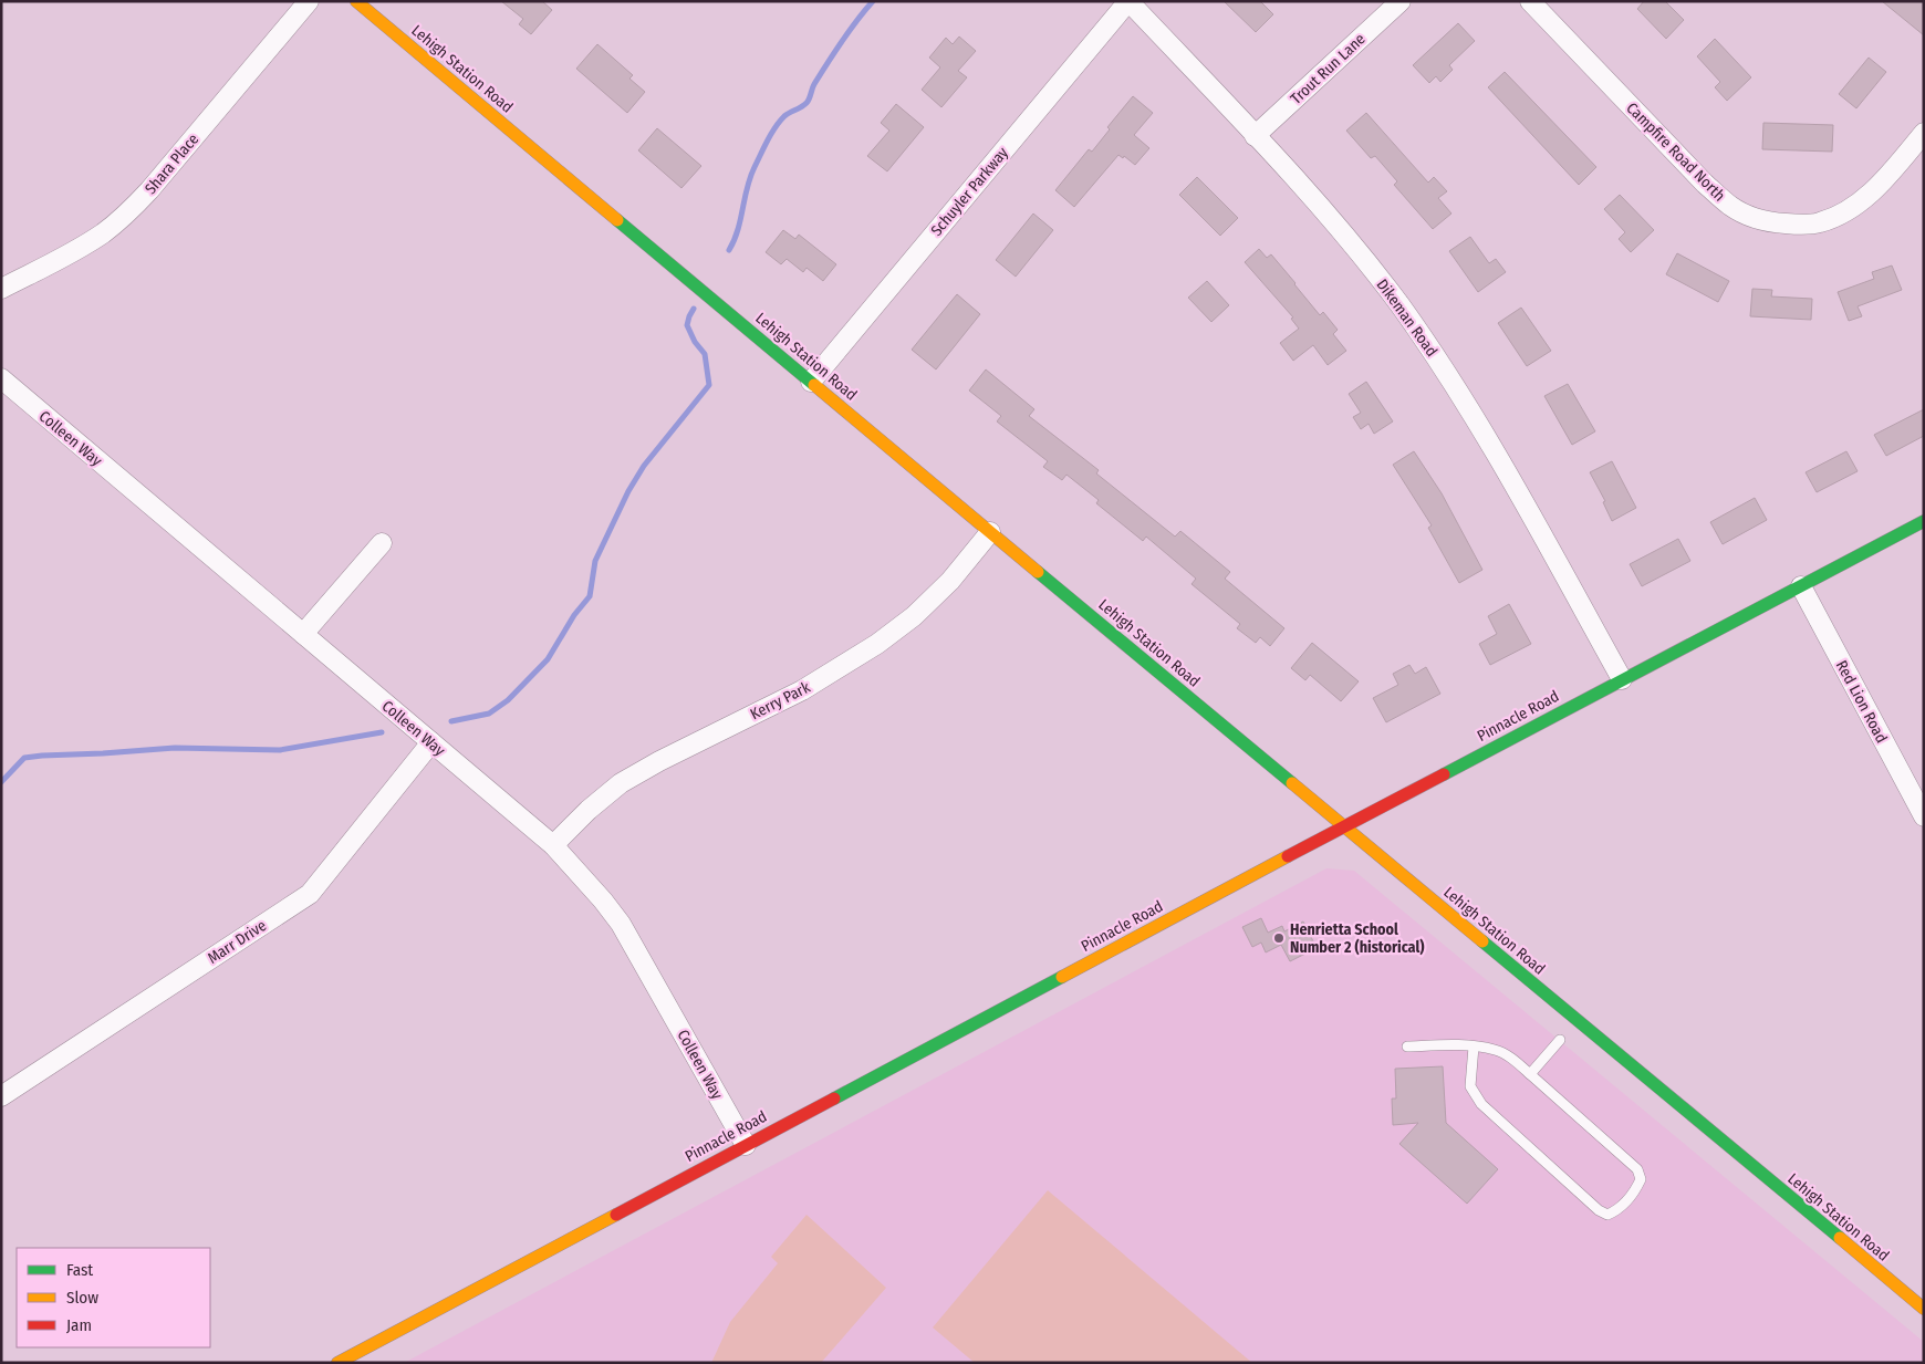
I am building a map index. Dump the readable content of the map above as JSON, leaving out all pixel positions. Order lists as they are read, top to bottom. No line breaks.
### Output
{"streets":{"main road":["Lehigh Station Road","Pinnacle Road"],"street":["Trout Run Lane","Campfire Road North","Shara Place","Schuyler Parkway","Dikeman Road","Colleen Way","Kerry Park","Red Lion Road","Marr Drive"]},"crossings":[["Lehigh Station Road","Schuyler Parkway"],["Lehigh Station Road","Kerry Park"],["Lehigh Station Road","Pinnacle Road"],["Trout Run Lane","Dikeman Road"],["Schuyler Parkway","Dikeman Road"],["Dikeman Road","Pinnacle Road"],["Colleen Way","Kerry Park"],["Colleen Way","Pinnacle Road"],["Colleen Way","Marr Drive"],["Red Lion Road","Pinnacle Road"]],"places":["Henrietta School Number 2 (historical)"],"legend":["Fast","Slow","Jam"]}
